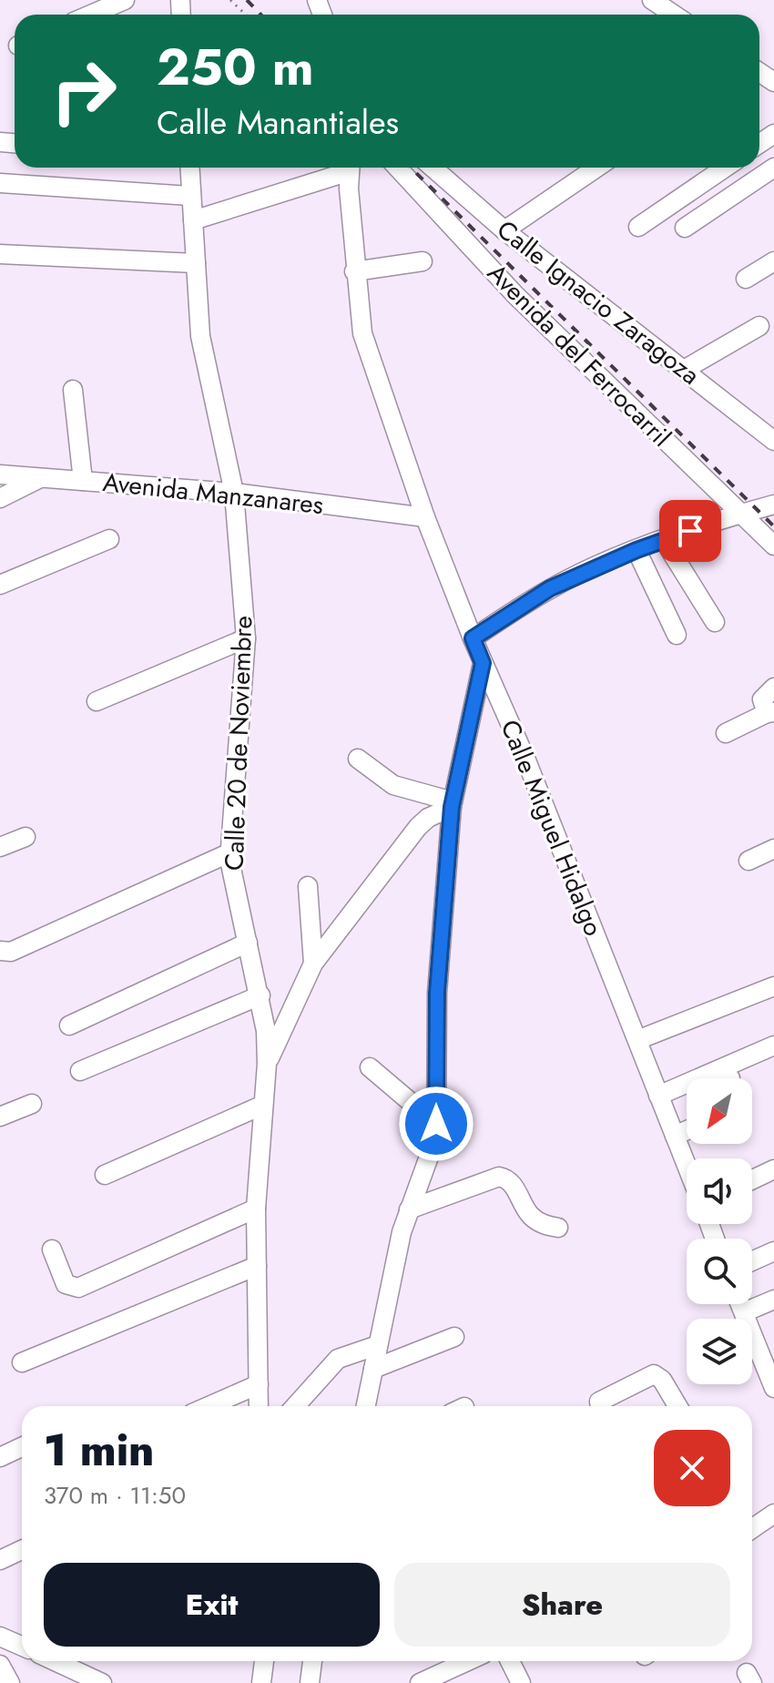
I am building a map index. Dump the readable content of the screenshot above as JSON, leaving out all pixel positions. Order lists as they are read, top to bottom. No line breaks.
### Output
{"streets":{"street":["Calle Ignacio Zaragoza","Avenida del Ferrocarril","Avenida Manzanares","Calle 20 de Noviembre","Calle Miguel Hidalgo"]},"crossings":[["Avenida Manzanares","Calle 20 de Noviembre"],["Avenida Manzanares","Calle Miguel Hidalgo"]],"north":"bottom left","page":{"turn":["250 m","Calle Manantiales"],"heading":["1 min","370 m · 11:50"],"buttons":["Exit","Share"]}}
